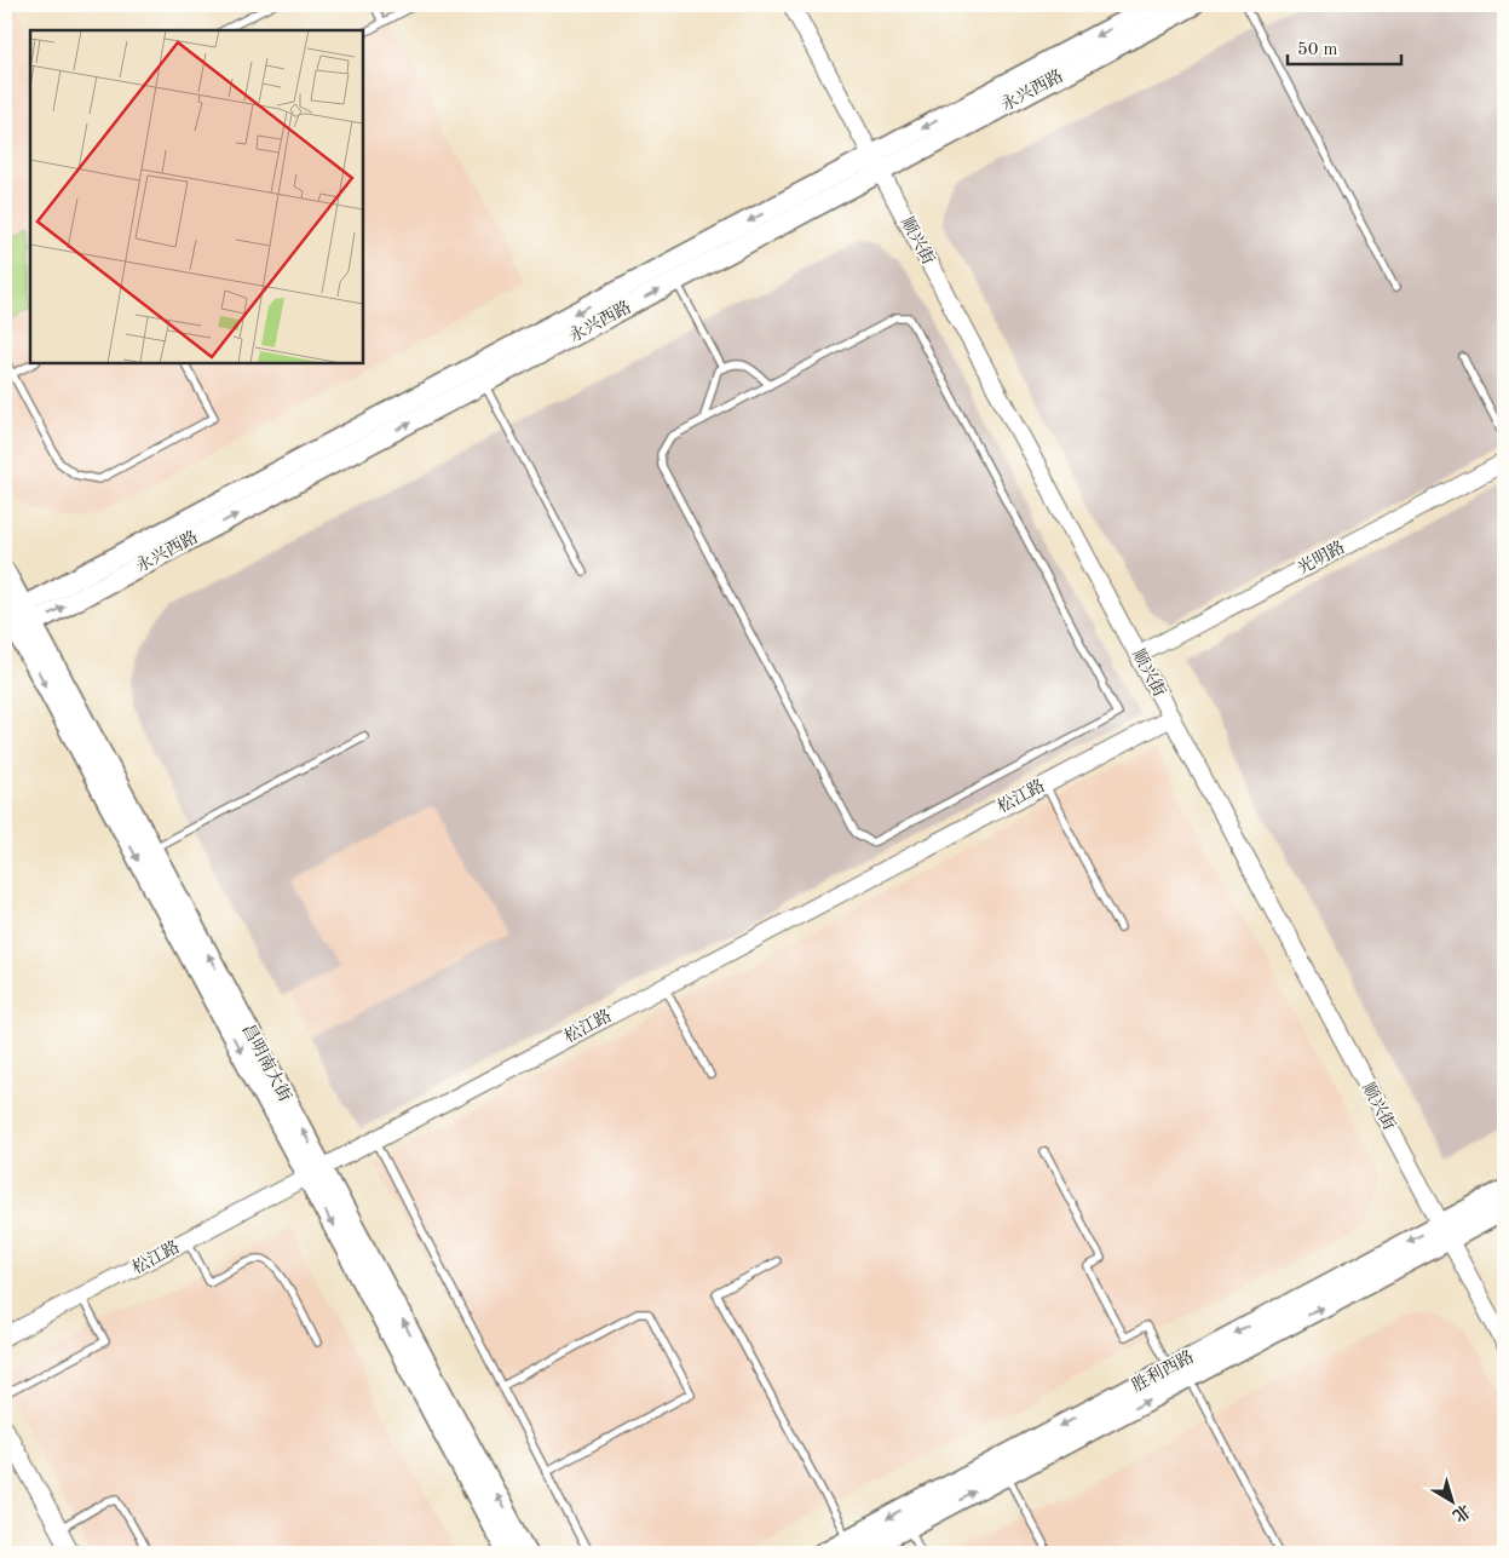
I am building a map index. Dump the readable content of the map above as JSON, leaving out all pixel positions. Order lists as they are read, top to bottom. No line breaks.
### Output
{"streets":{"main road":["永兴西路","昌明南大街","胜利西路"],"street":["顺兴街","光明路","松江路"]},"crossings":[["永兴西路","顺兴街"],["永兴西路","昌明南大街"],["顺兴街","光明路"],["顺兴街","松江路"],["顺兴街","胜利西路"],["松江路","昌明南大街"]],"scale_bar":"50 m","north":"bottom right"}
